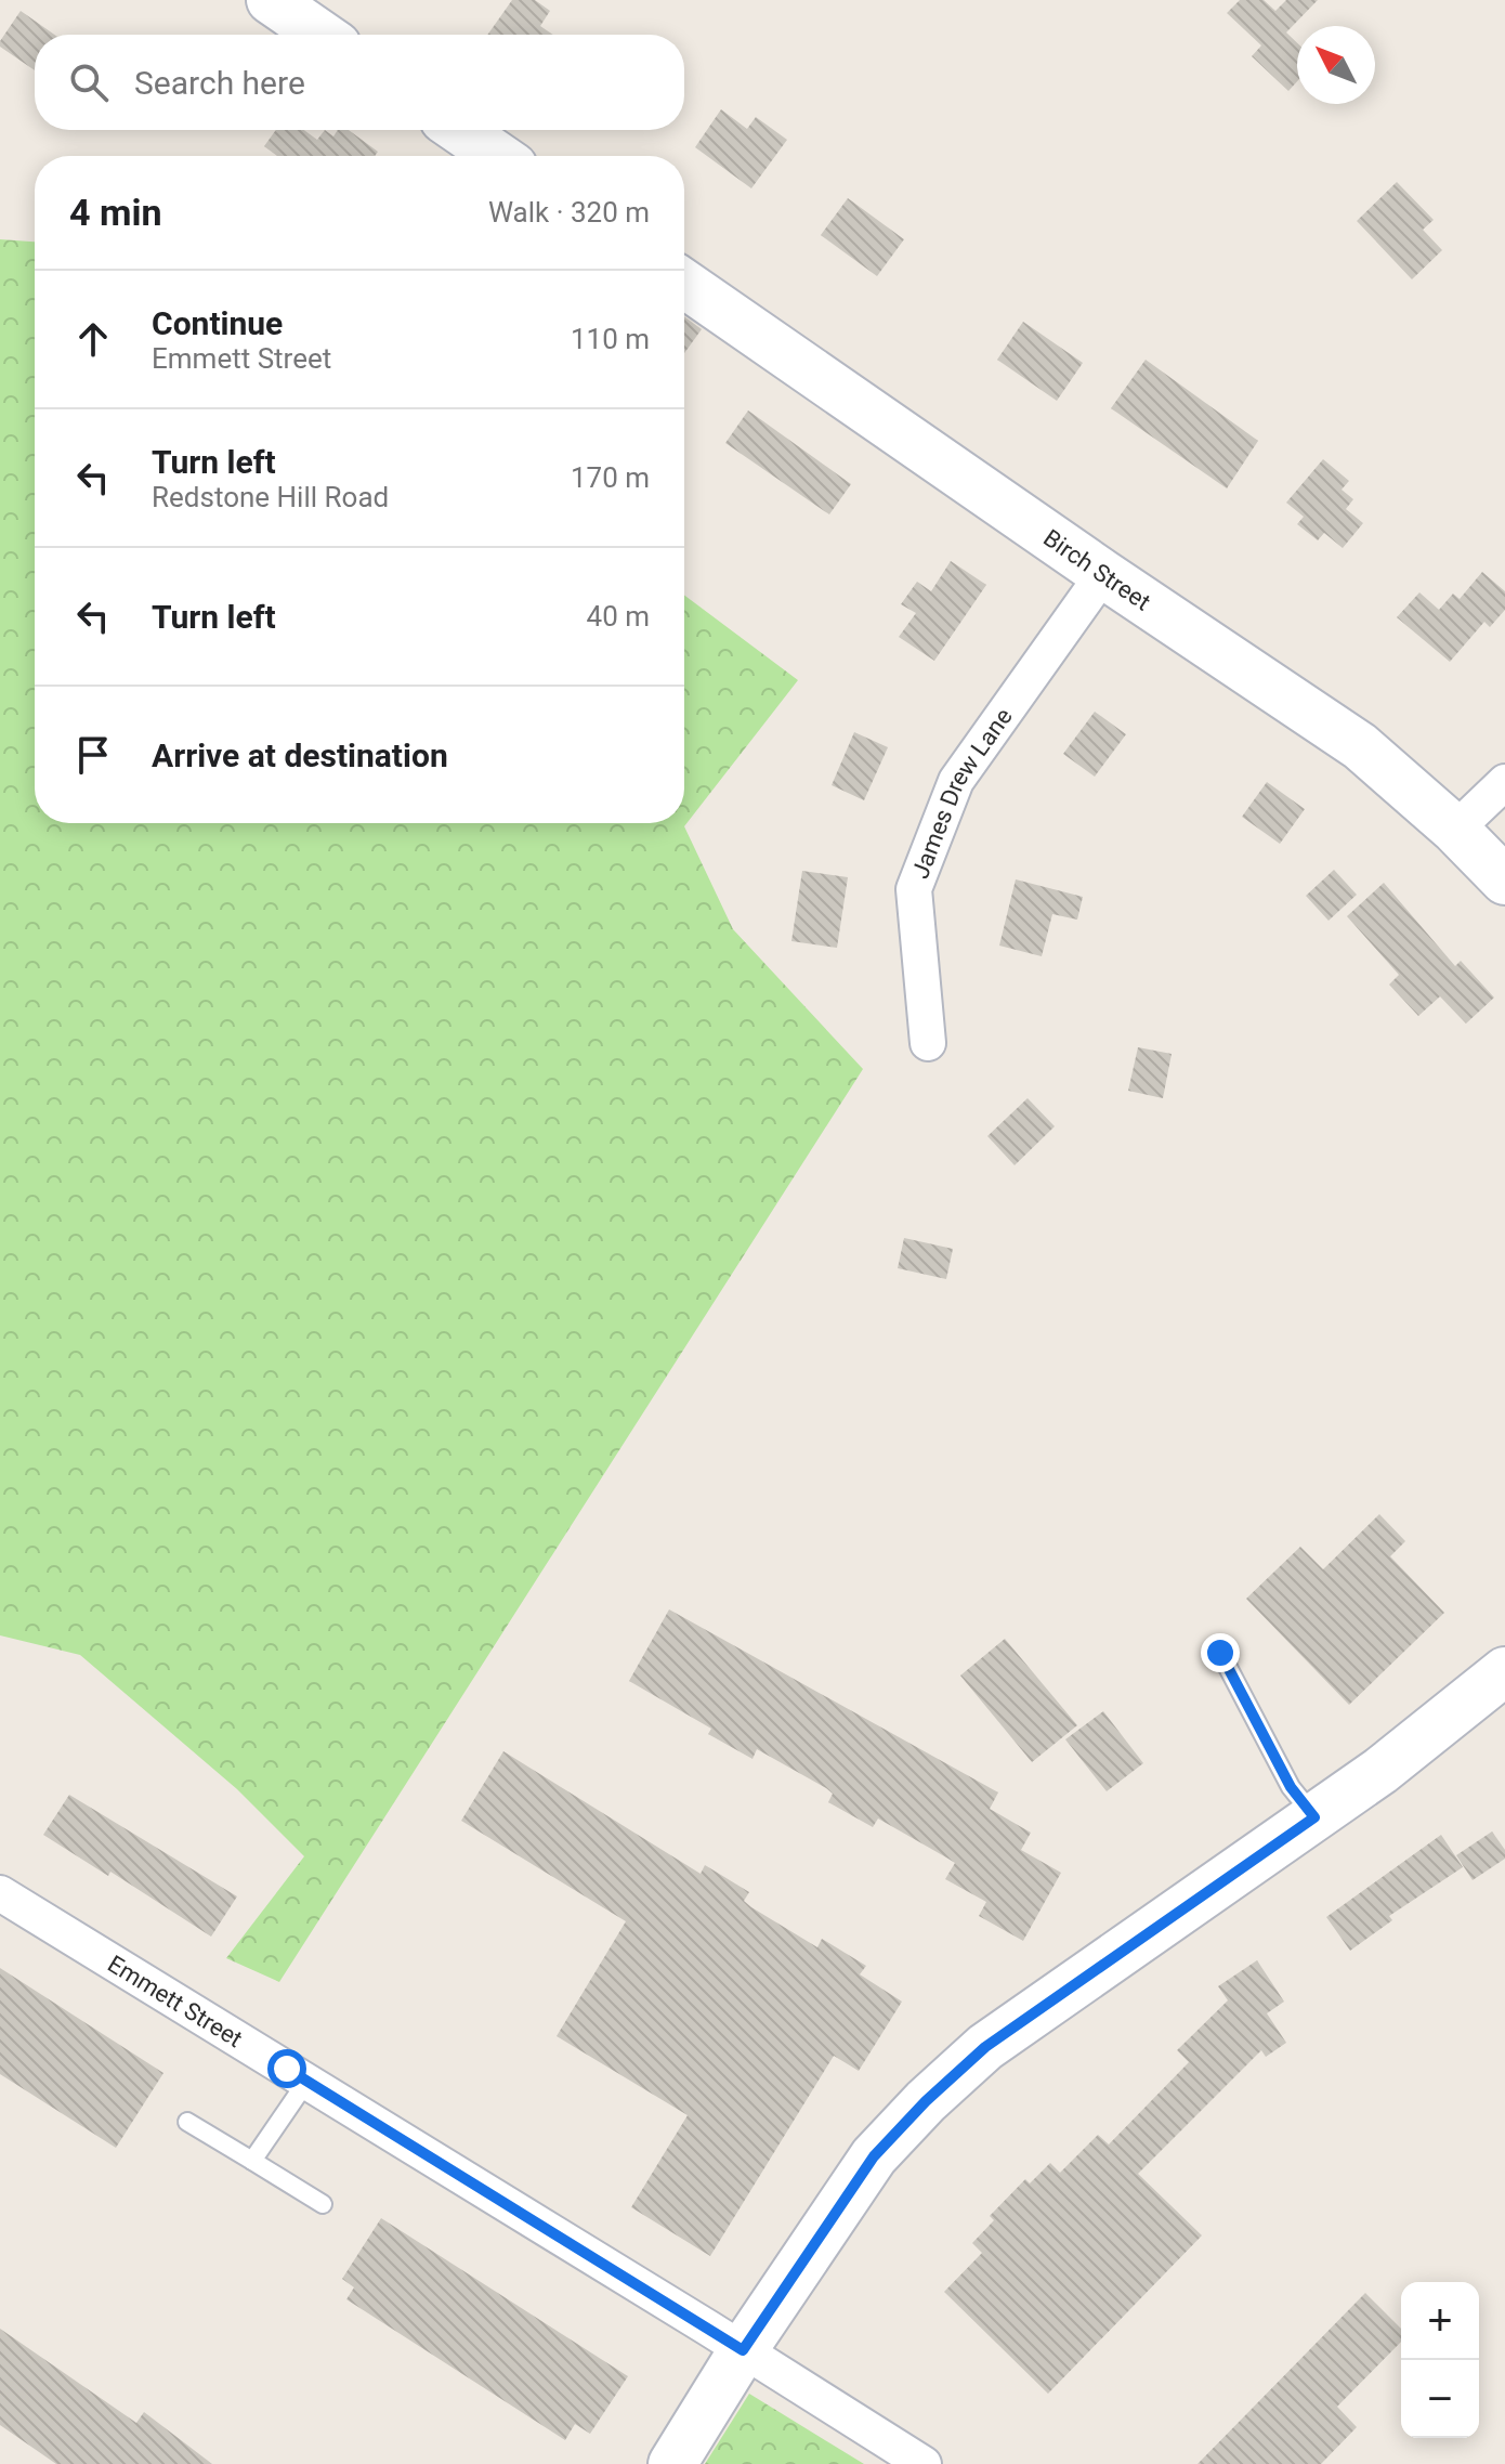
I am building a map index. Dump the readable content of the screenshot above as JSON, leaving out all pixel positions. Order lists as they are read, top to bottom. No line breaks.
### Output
{"streets":{"main road":["Birch Street"],"street":["James Drew Lane","Emmett Street"]},"crossings":[["Birch Street","James Drew Lane"]],"north":"top left","page":{"search":"Search here","heading":["4 min","Walk · 320 m"],"list":[["Continue","Emmett Street","110 m"],["Turn left","Redstone Hill Road","170 m"],["Turn left","40 m"],"Arrive at destination"],"map_buttons":["+","−"]}}
